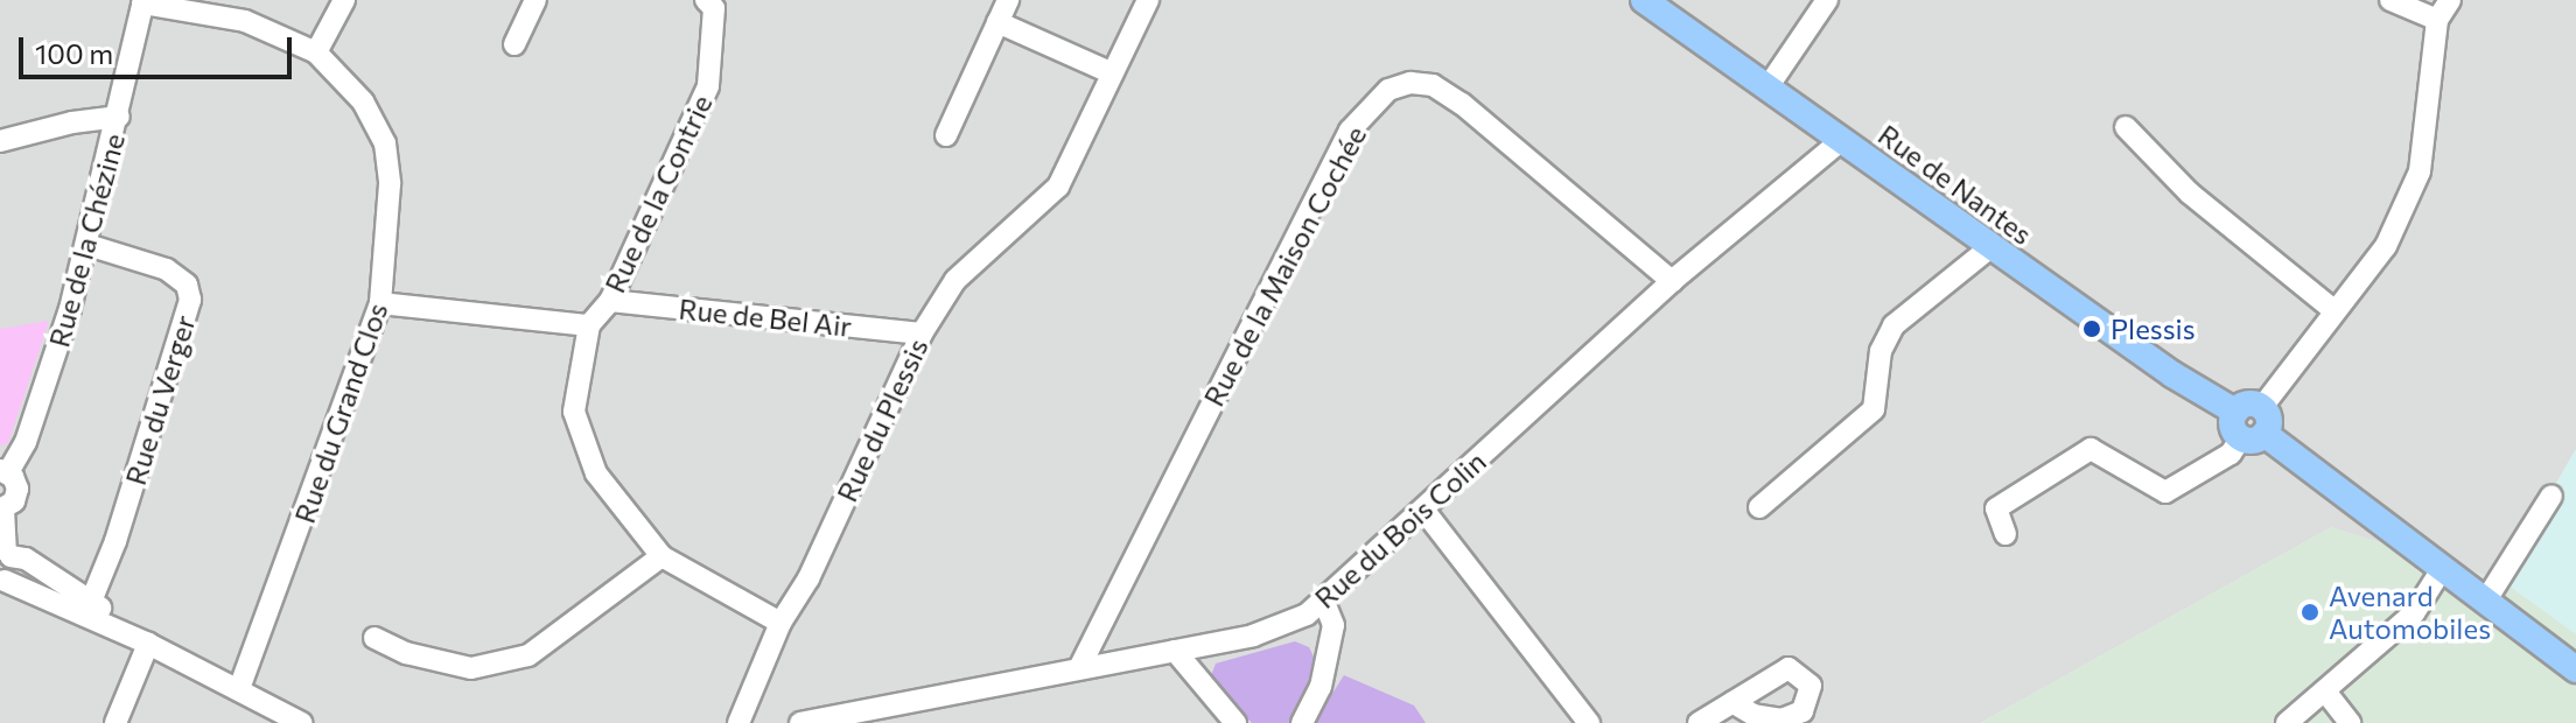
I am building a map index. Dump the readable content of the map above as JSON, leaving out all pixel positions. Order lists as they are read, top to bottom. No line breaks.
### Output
{"streets":{"main road":["Rue de Nantes"],"street":["Rue de la Contrie","Rue de la Chézine","Rue de la Maison Cochée","Rue de Bel Air","Rue du Verger","Rue du Grand Clos","Rue du Plessis","Rue du Bois Colin"]},"crossings":[["Rue de Nantes","Rue du Bois Colin"],["Rue de la Contrie","Rue de Bel Air"],["Rue de la Contrie","Rue du Plessis"],["Rue de la Chézine","Rue du Verger"],["Rue de la Chézine","Rue du Grand Clos"],["Rue de la Maison Cochée","Rue du Bois Colin"],["Rue de Bel Air","Rue du Plessis"]],"places":["Plessis","Avenard Automobiles"],"scale_bar":"100 m"}
